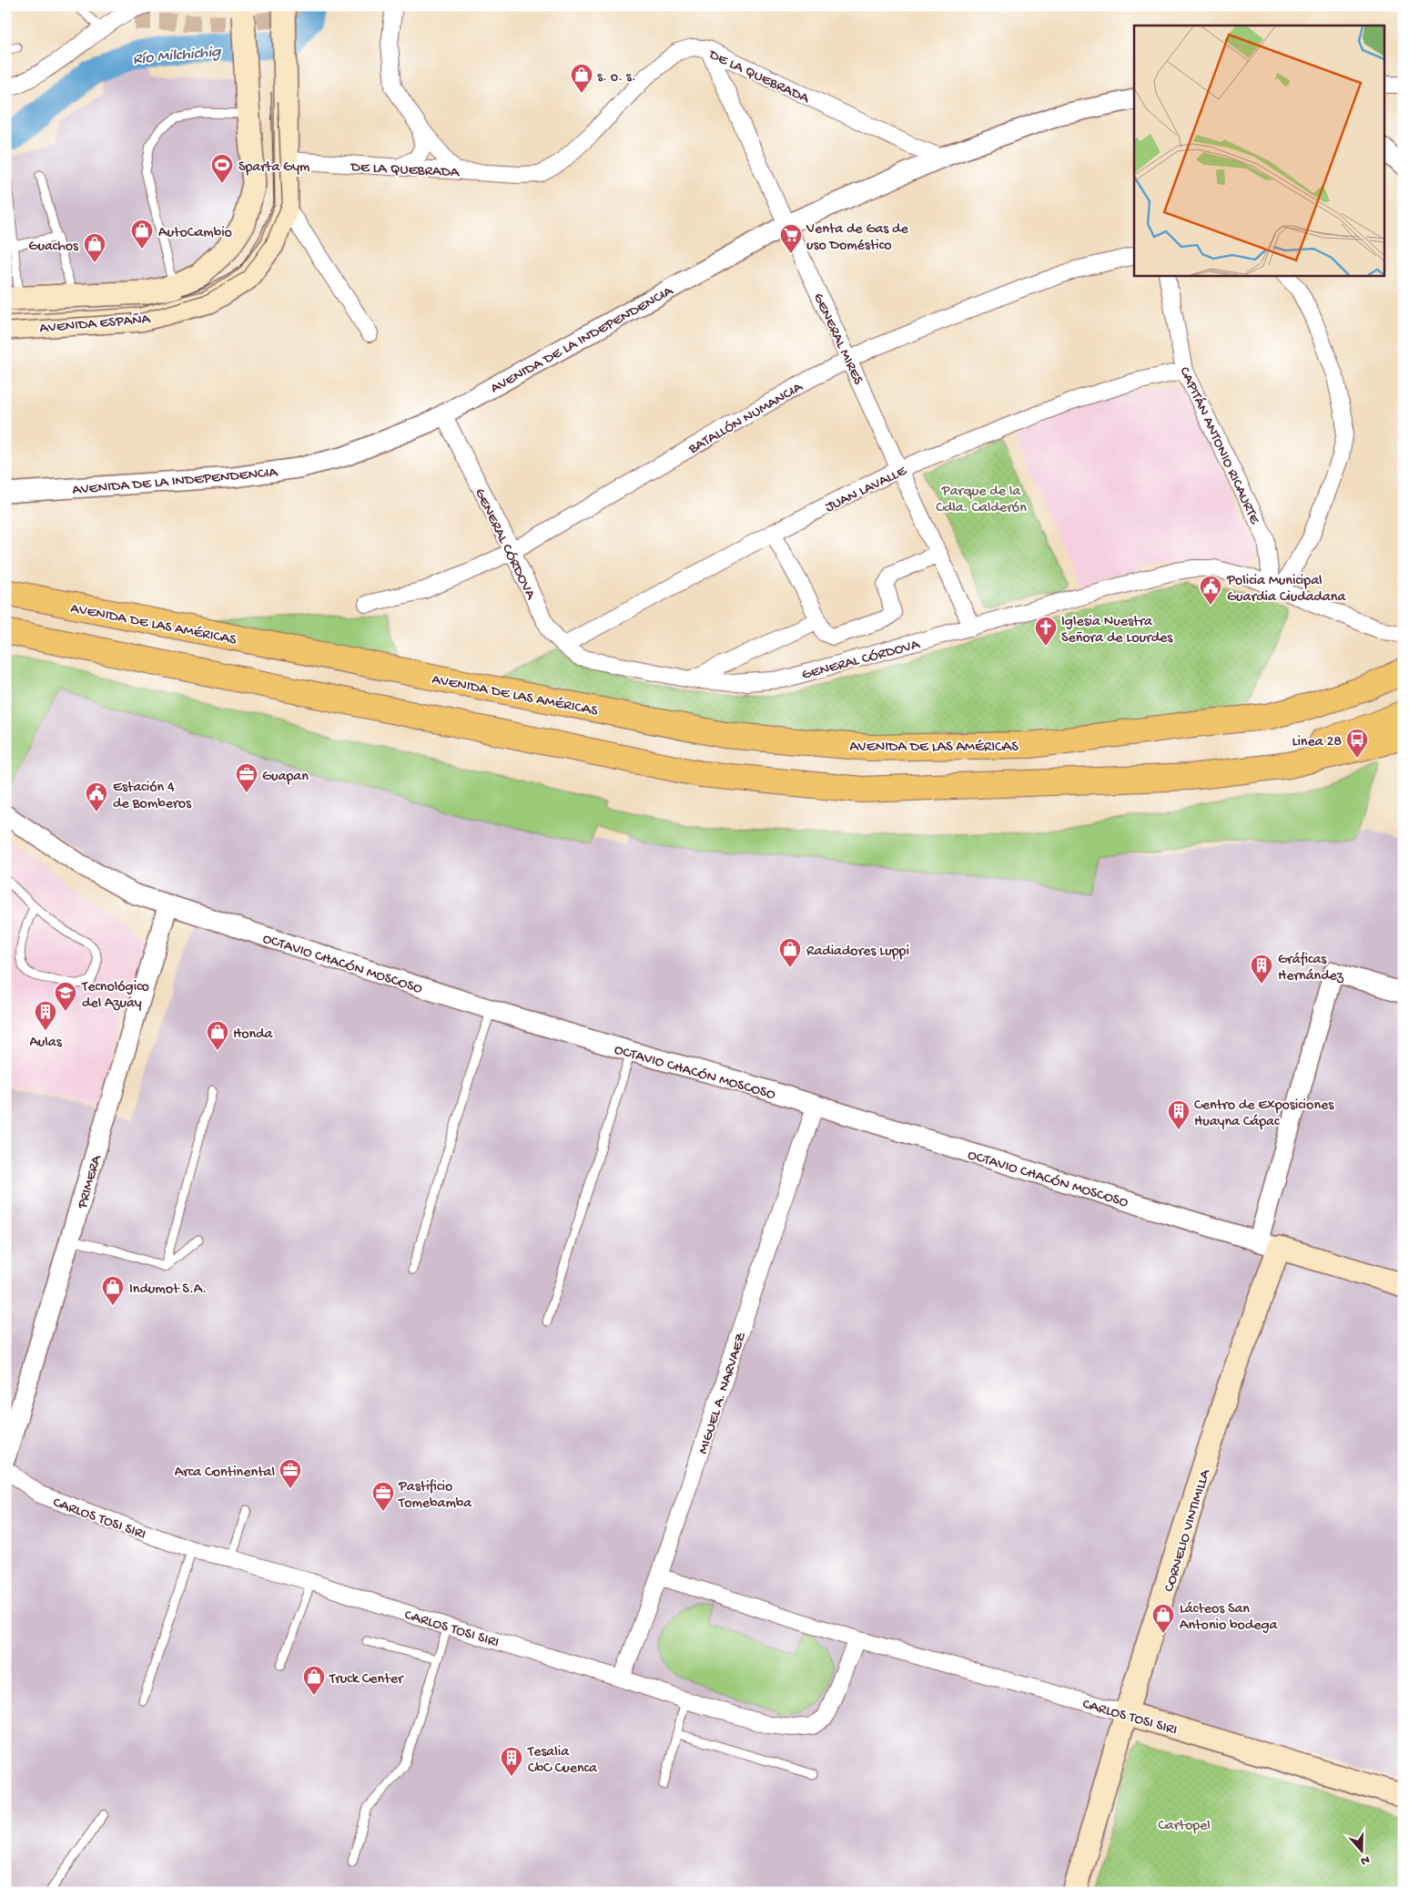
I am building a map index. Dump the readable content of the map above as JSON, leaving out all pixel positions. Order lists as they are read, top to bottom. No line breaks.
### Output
{"streets":{"main road":["AVENIDA ESPAÑA","AVENIDA DE LAS AMÉRICAS","OCTAVIO CHACÓN MOSCOSO","CARLOS TOSI SIRI","CORNELIO VINTIMILLA"],"street":["DE LA QUEBRADA","AVENIDA DE LA INDEPENDENCIA","GENERAL MIRES","BATALLÓN NUMANCIA","CAPITÁN ANTONIO RICAURTE","JUAN LAVALLE","GENERAL CÓRDOVA","PRIMERA","MIGUEL A. NARVAEZ"]},"crossings":[["DE LA QUEBRADA","AVENIDA ESPAÑA"],["DE LA QUEBRADA","AVENIDA DE LA INDEPENDENCIA"],["DE LA QUEBRADA","GENERAL MIRES"],["AVENIDA DE LA INDEPENDENCIA","GENERAL MIRES"],["AVENIDA DE LA INDEPENDENCIA","GENERAL CÓRDOVA"],["GENERAL MIRES","BATALLÓN NUMANCIA"],["GENERAL MIRES","JUAN LAVALLE"],["GENERAL MIRES","GENERAL CÓRDOVA"],["BATALLÓN NUMANCIA","GENERAL CÓRDOVA"],["CAPITÁN ANTONIO RICAURTE","JUAN LAVALLE"],["CAPITÁN ANTONIO RICAURTE","GENERAL CÓRDOVA"],["JUAN LAVALLE","GENERAL CÓRDOVA"],["OCTAVIO CHACÓN MOSCOSO","PRIMERA"],["OCTAVIO CHACÓN MOSCOSO","MIGUEL A. NARVAEZ"],["OCTAVIO CHACÓN MOSCOSO","CORNELIO VINTIMILLA"],["MIGUEL A. NARVAEZ","CARLOS TOSI SIRI"],["CARLOS TOSI SIRI","CORNELIO VINTIMILLA"]],"water":["Río Milchichig"],"parks":["Parque de la Cdla. Calderón","Cartopel"],"places":{"shop":["s. o. s.","AutoCambio","Guachos","Radiadores Luppi","Honda","Indumot S.A.","Lácteos San Antonio bodega","Truck Center"],"sports":["Sparta Gym"],"supermarket":["Venta de Gas de uso Doméstico"],"public building":["Policia Municipal Guardia Ciudadana","Estación 4 de Bomberos"],"church":["Iglesia Nuestra Señora de Lourdes"],"bus stop":["Linea 28"],"office":["Guapan","Arca Continental","Pastificio Tomebamba"],"building":["Gráficas Hernández","Aulas","Centro de Exposiciones Huayna Cápac","Tesalia CbC Cuenca"],"school or university":["Tecnológico del Azuay"]},"north":"bottom"}
